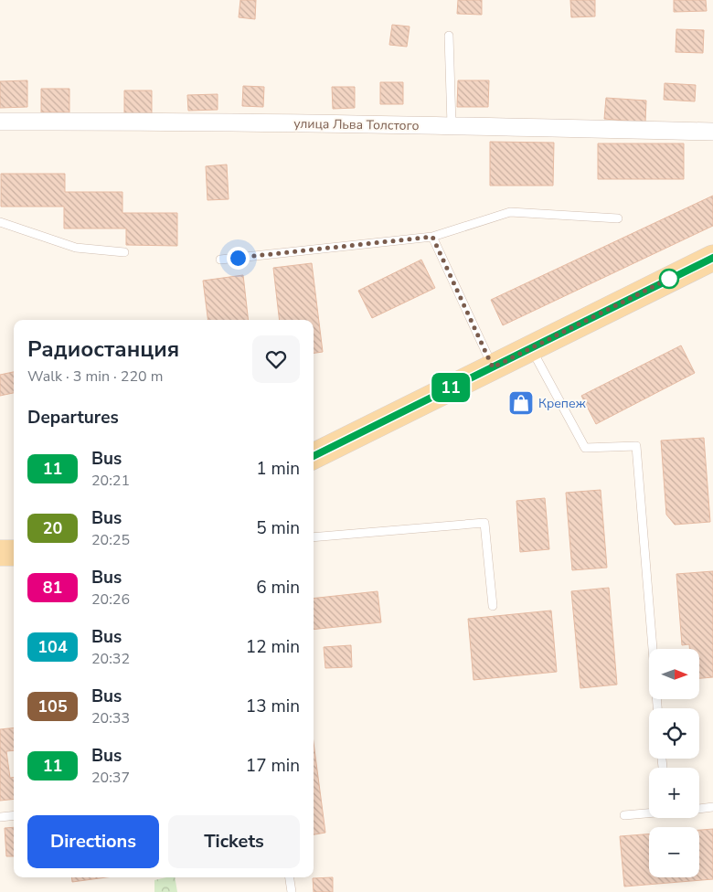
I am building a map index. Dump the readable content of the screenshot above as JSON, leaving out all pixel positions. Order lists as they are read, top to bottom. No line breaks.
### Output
{"streets":{"street":["улица Льва Толстого"]},"places":{"shop":["Крепеж"]},"lines":["bus line 11"],"north":"right","page":{"on_map":"11","heading":[["Радиостанция","Walk · 3 min · 220 m"],"Departures"],"list":[{"mark":"11","name":"Bus","note":"20:21","value":"1 min"},{"mark":"20","name":"Bus","note":"20:25","value":"5 min"},{"mark":"81","name":"Bus","note":"20:26","value":"6 min"},{"mark":"104","name":"Bus","note":"20:32","value":"12 min"},{"mark":"105","name":"Bus","note":"20:33","value":"13 min"},{"mark":"11","name":"Bus","note":"20:37","value":"17 min"}],"map_buttons":["+","−"],"buttons":["Directions","Tickets"]}}
